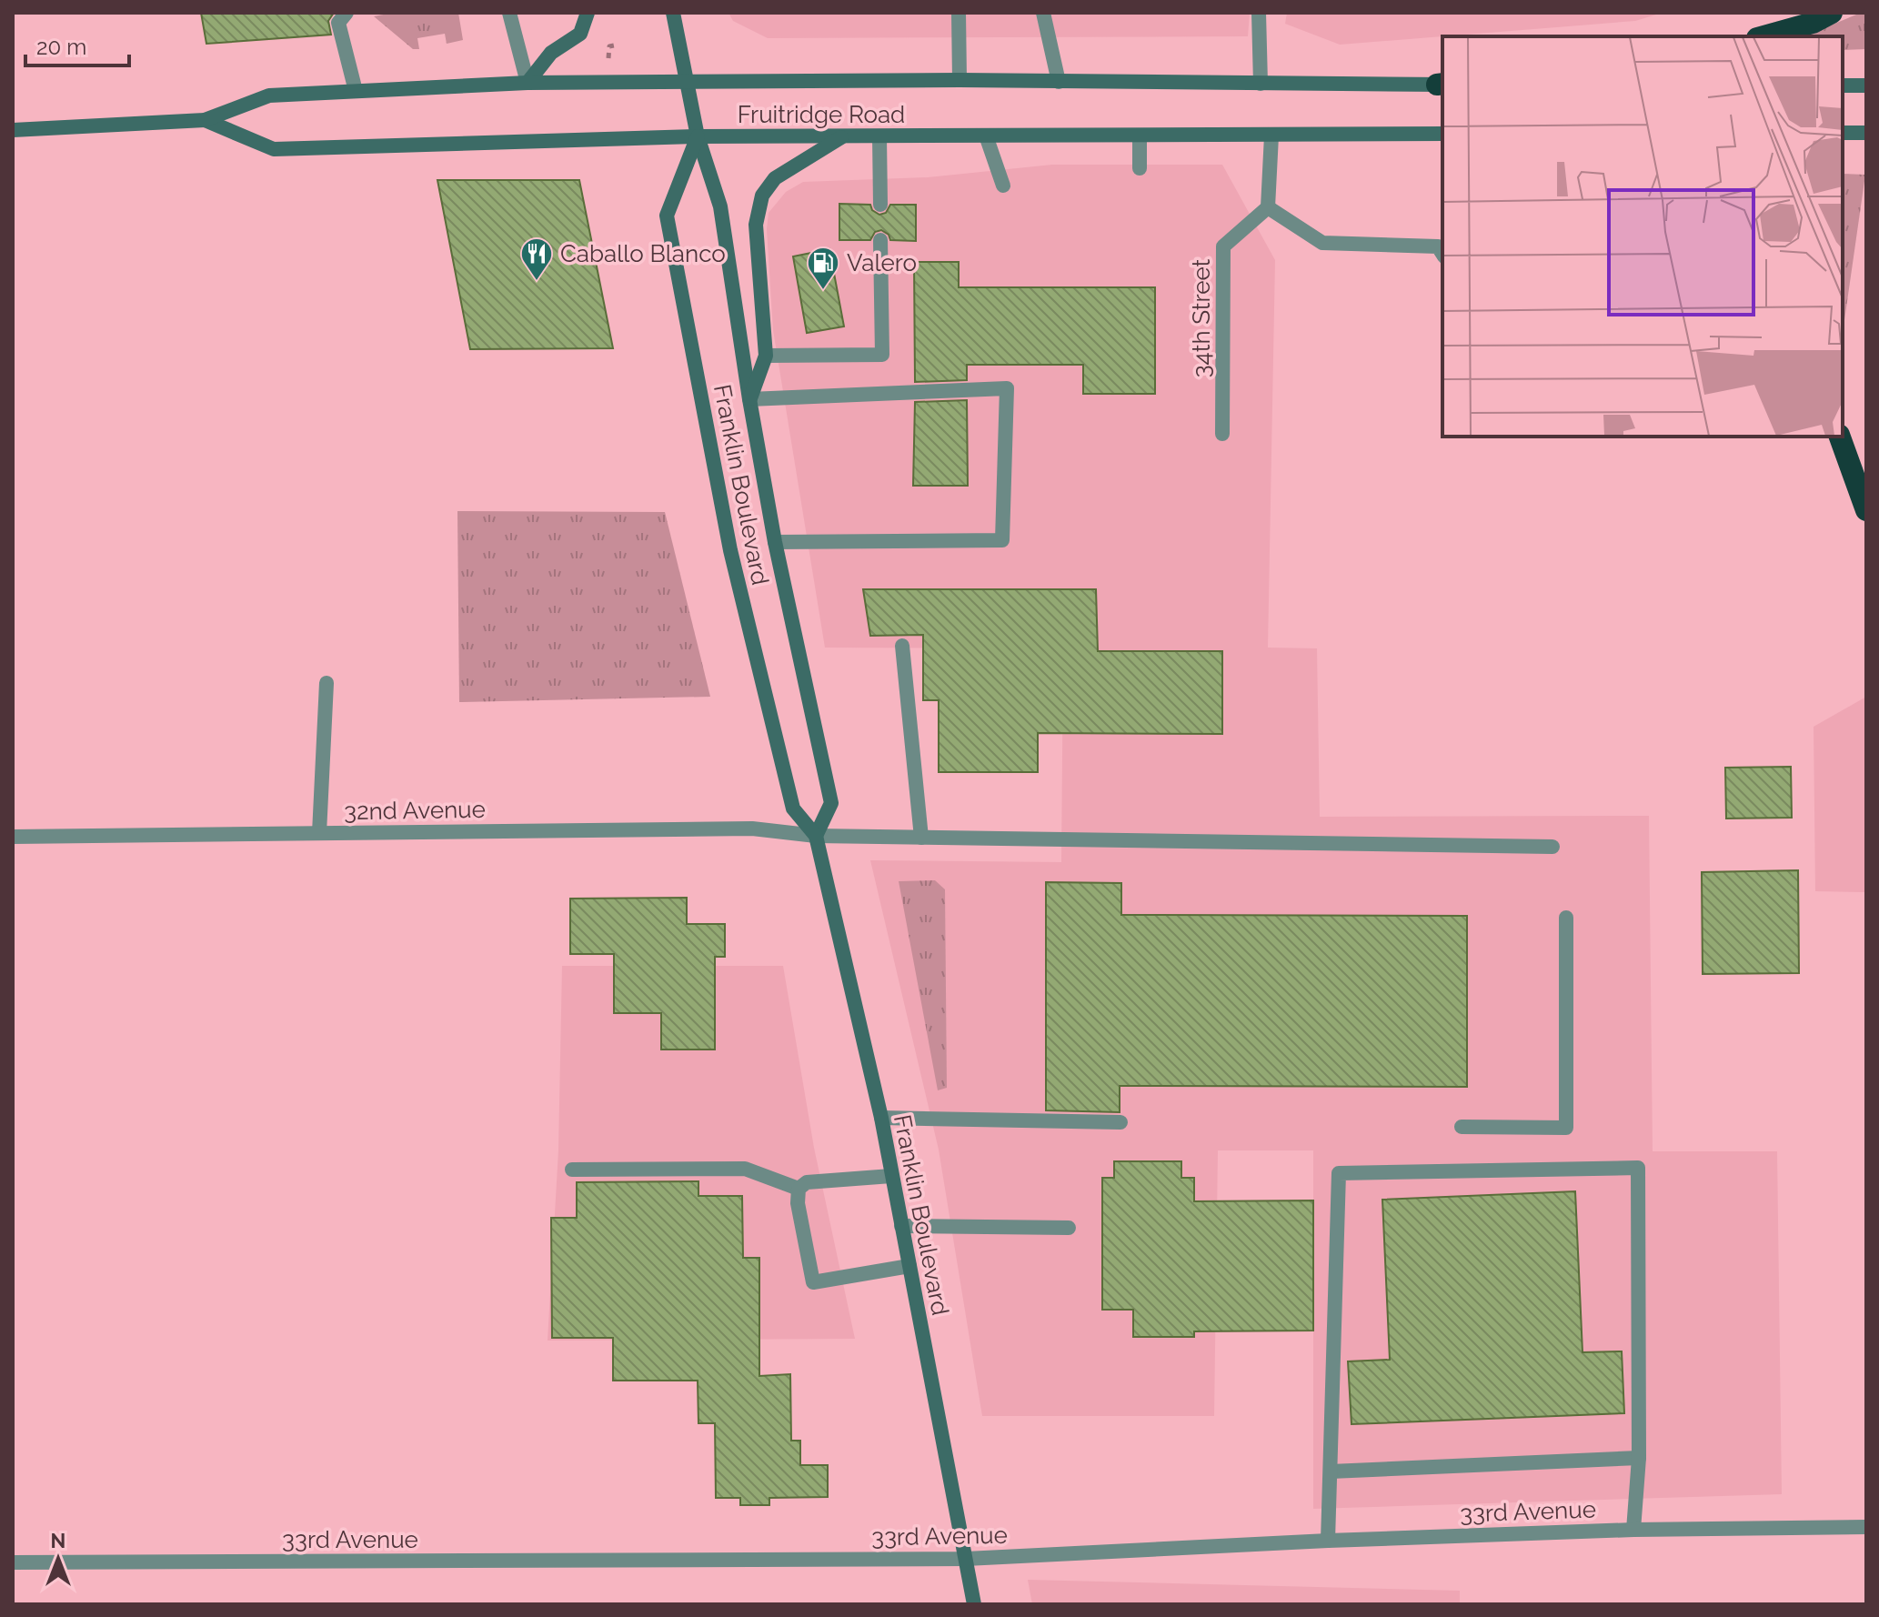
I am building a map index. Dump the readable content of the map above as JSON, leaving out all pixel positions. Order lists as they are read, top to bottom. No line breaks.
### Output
{"streets":{"main road":["Fruitridge Road","Franklin Boulevard"],"street":["34th Street","32nd Avenue","33rd Avenue"]},"crossings":[["Fruitridge Road","Franklin Boulevard"],["Franklin Boulevard","32nd Avenue"],["Franklin Boulevard","33rd Avenue"]],"places":{"restaurant":["Caballo Blanco"],"fuel station":["Valero"]},"scale_bar":"20 m","north":"top"}
